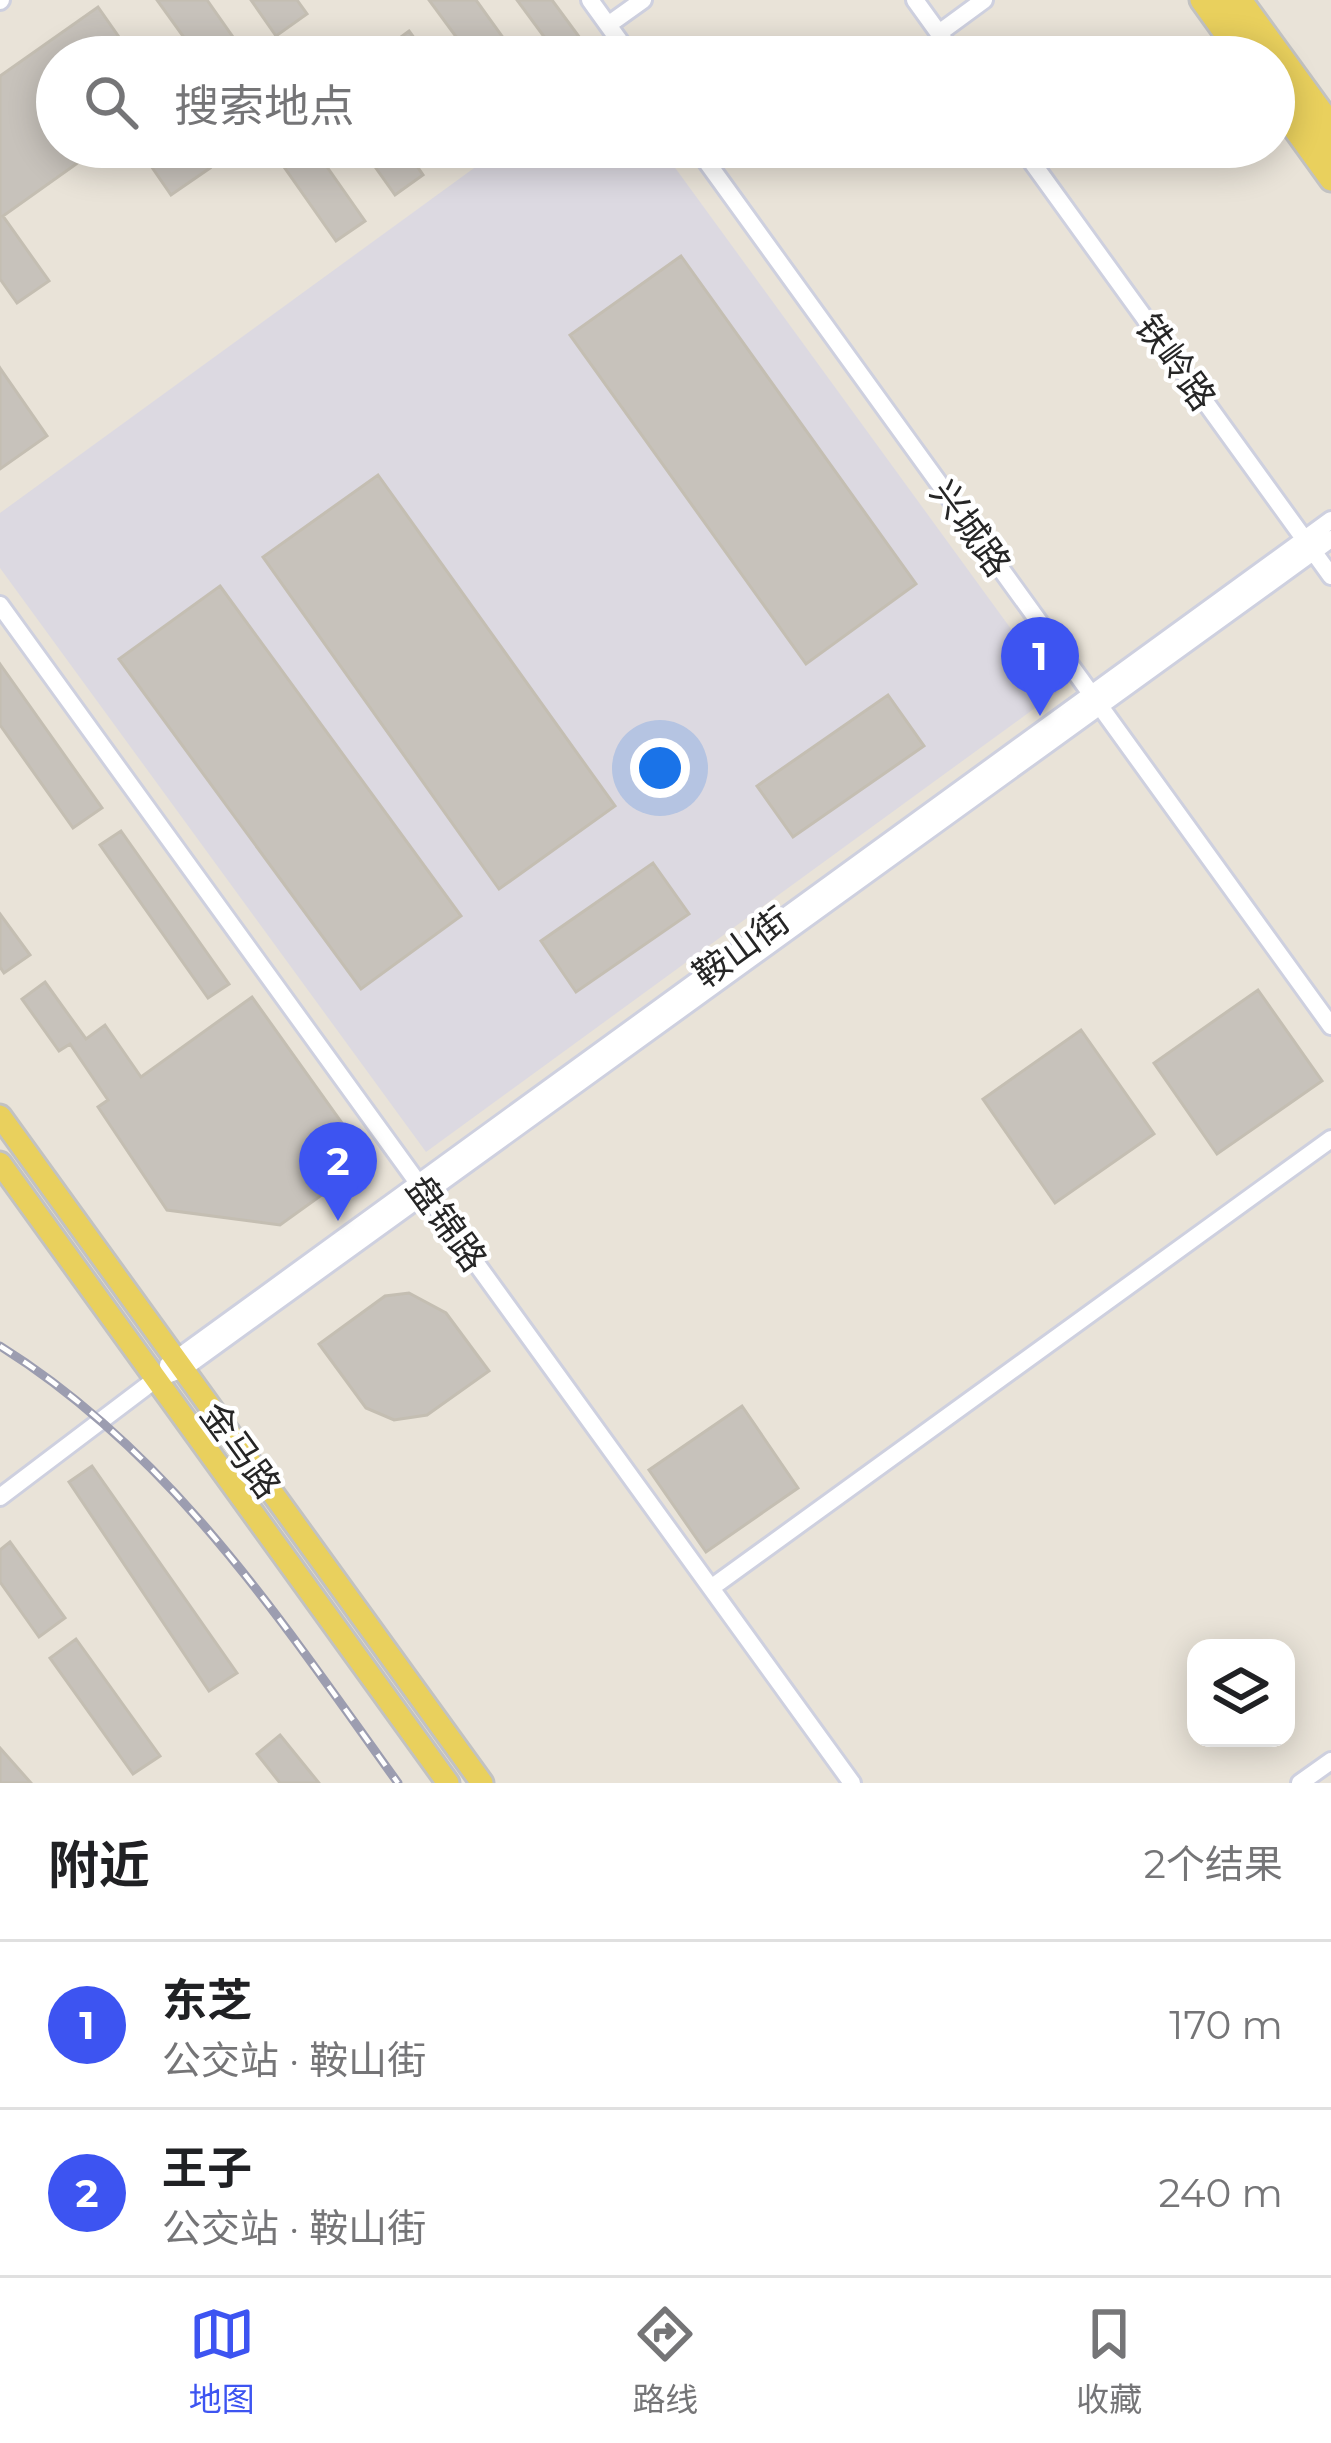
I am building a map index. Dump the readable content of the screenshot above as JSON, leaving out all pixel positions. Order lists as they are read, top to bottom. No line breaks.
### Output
{"streets":{"main road":["金马路"],"street":["铁岭路","兴城路","鞍山街","盘锦路"]},"crossings":[["铁岭路","鞍山街"],["兴城路","鞍山街"],["鞍山街","盘锦路"],["鞍山街","金马路"]],"page":{"search":"搜索地点","pins":["1","2"],"heading":["附近","2个结果"],"list":[{"mark":"1","name":"东芝","note":"公交站 · 鞍山街","value":"170 m"},{"mark":"2","name":"王子","note":"公交站 · 鞍山街","value":"240 m"}],"nav":["地图","路线","收藏"]}}
